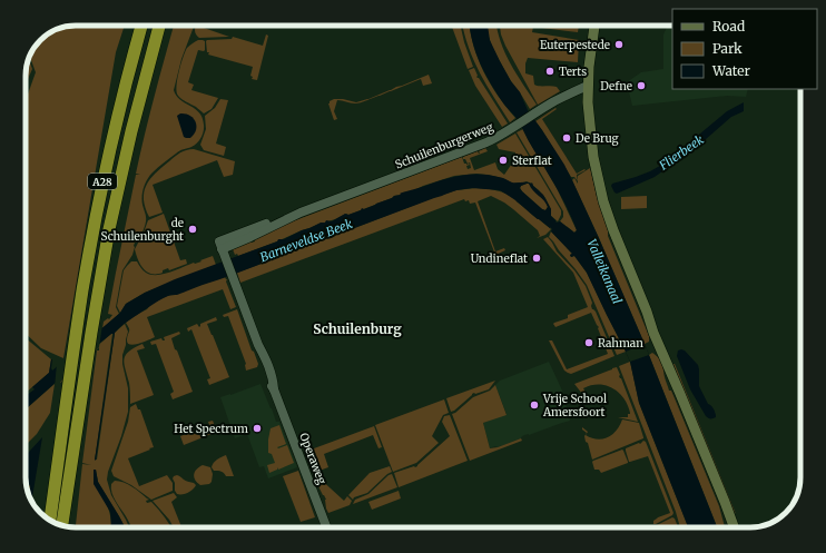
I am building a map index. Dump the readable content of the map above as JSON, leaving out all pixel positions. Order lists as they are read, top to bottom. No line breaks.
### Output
{"streets":{"highway":["A28"],"street":["Schuilenburgerweg","Operaweg"]},"crossings":[["Schuilenburgerweg","Operaweg"]],"districts":["Schuilenburg"],"water":["Flierbeek","Barneveldse Beek","Valleikanaal"],"places":["Euterpestede","Terts","Defne","De Brug","Sterflat","de Schuilenburght","Undineflat","Rahman","Vrije School Amersfoort","Het Spectrum"],"legend":["Road","Park","Water"]}
